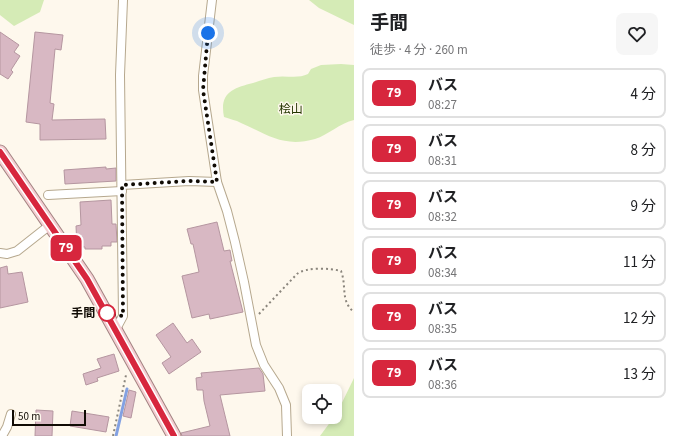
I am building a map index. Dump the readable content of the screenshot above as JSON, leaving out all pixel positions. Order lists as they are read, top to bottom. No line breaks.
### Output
{"parks":["桧山"],"places":["手間"],"lines":["bus line 79"],"scale_bar":"50 m","page":{"on_map":"79","heading":["手間","徒歩 · 4 分 · 260 m"],"list":[{"mark":"79","name":"バス","note":"08:27","value":"4 分"},{"mark":"79","name":"バス","note":"08:31","value":"8 分"},{"mark":"79","name":"バス","note":"08:32","value":"9 分"},{"mark":"79","name":"バス","note":"08:34","value":"11 分"},{"mark":"79","name":"バス","note":"08:35","value":"12 分"},{"mark":"79","name":"バス","note":"08:36","value":"13 分"}],"scale":"50 m"}}
